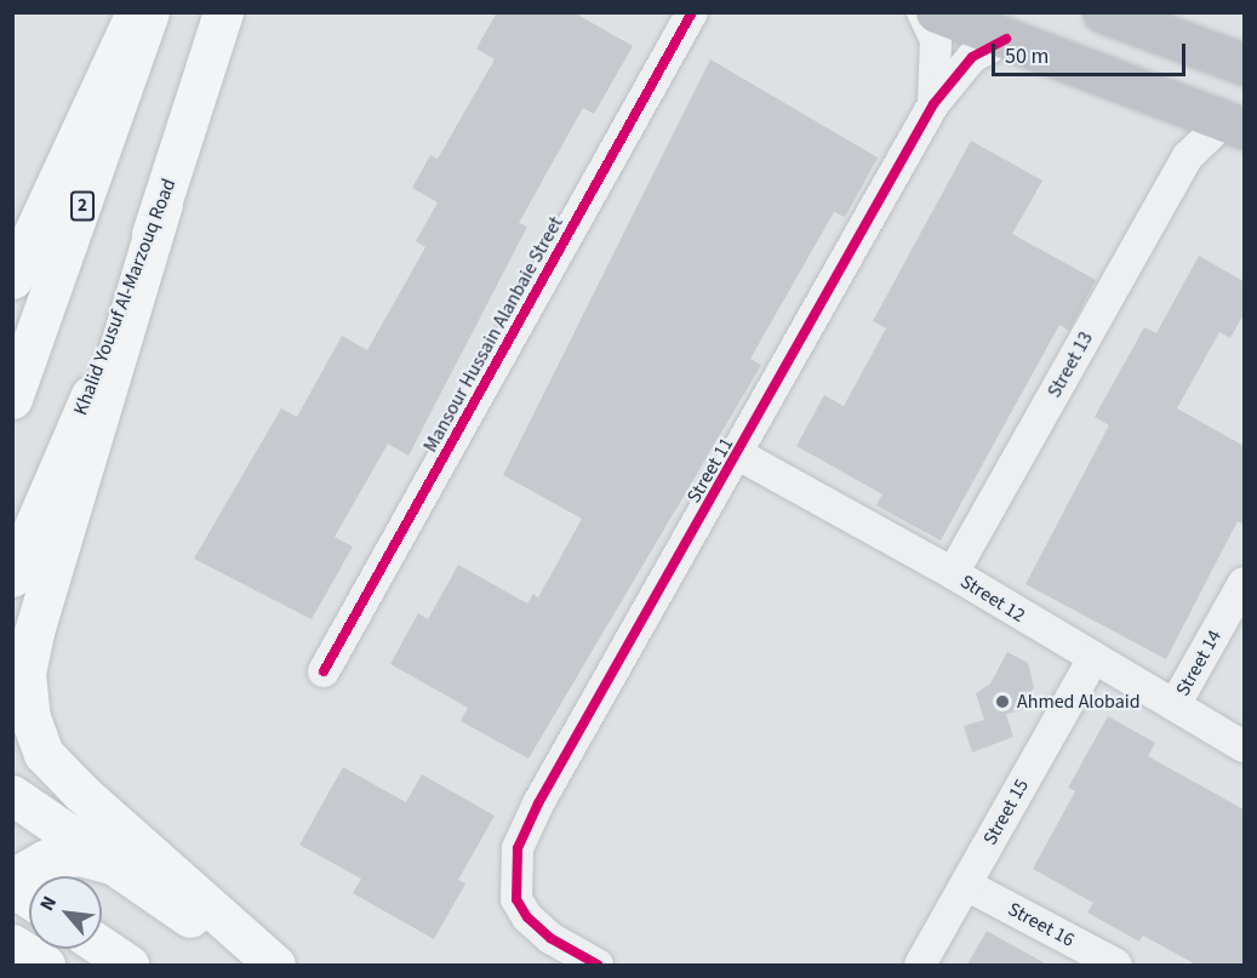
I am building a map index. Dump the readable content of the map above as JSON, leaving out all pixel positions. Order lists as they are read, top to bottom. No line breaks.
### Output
{"streets":{"main road":["2","Khalid Yousuf Al-Marzouq Road"],"street":["Mansour Hussain Alanbaie Street","Street 13","Street 11","Street 12","Street 14","Street 15","Street 16"]},"crossings":[["Street 13","Street 12"],["Street 11","Street 12"],["Street 12","Street 14"],["Street 12","Street 15"],["Street 15","Street 16"]],"places":["Ahmed Alobaid"],"scale_bar":"50 m","north":"top left"}
